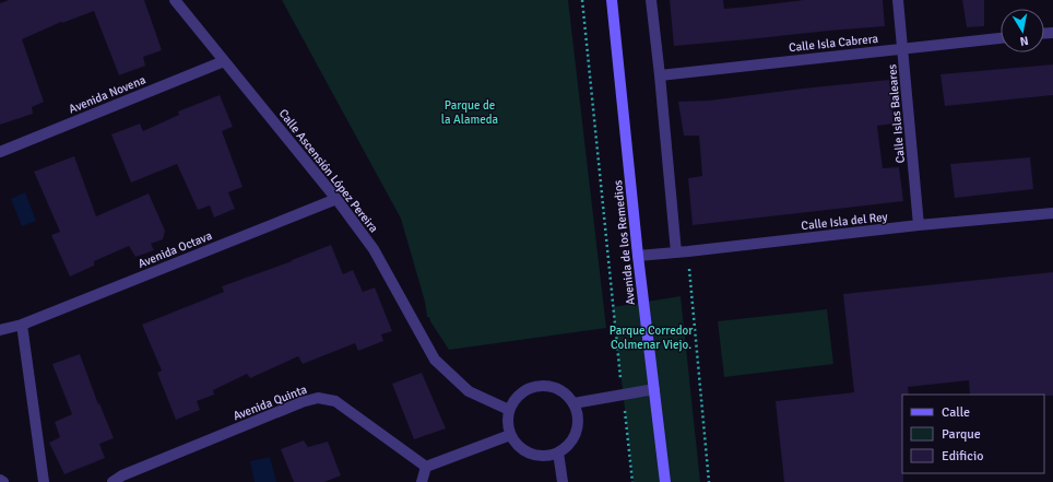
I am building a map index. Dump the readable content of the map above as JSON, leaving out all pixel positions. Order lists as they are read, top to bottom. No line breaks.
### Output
{"streets":{"main road":["Avenida de los Remedios"],"street":["Calle Isla Cabrera","Avenida Novena","Calle Islas Baleares","Calle Ascensión López Pereira","Calle Isla del Rey","Avenida Octava","Avenida Quinta"]},"crossings":[["Calle Isla Cabrera","Calle Islas Baleares"],["Avenida Novena","Calle Ascensión López Pereira"],["Calle Islas Baleares","Calle Isla del Rey"],["Calle Ascensión López Pereira","Avenida Octava"],["Calle Isla del Rey","Avenida de los Remedios"]],"parks":["Parque de la Alameda","Parque Corredor Colmenar Viejo."],"legend":["Calle","Parque","Edificio"],"north":"bottom"}
